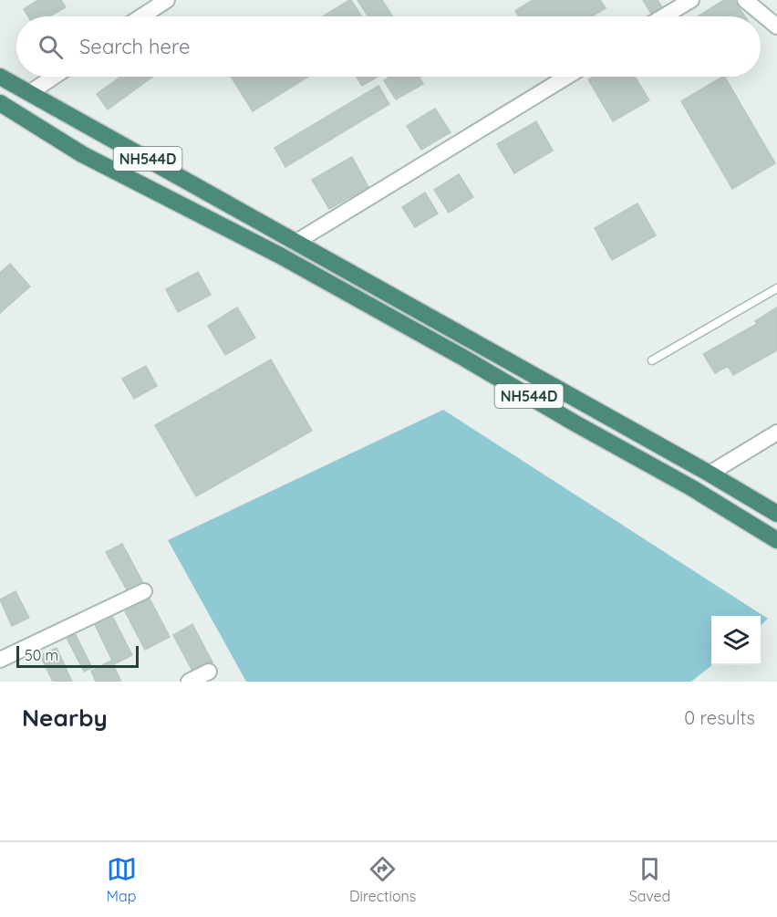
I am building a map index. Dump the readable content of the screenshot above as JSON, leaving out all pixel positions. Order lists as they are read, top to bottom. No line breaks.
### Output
{"streets":{"highway":["NH544D"]},"scale_bar":"50 m","page":{"search":"Search here","scale":"50 m","heading":["Nearby","0 results"],"nav":["Map","Directions","Saved"]}}
